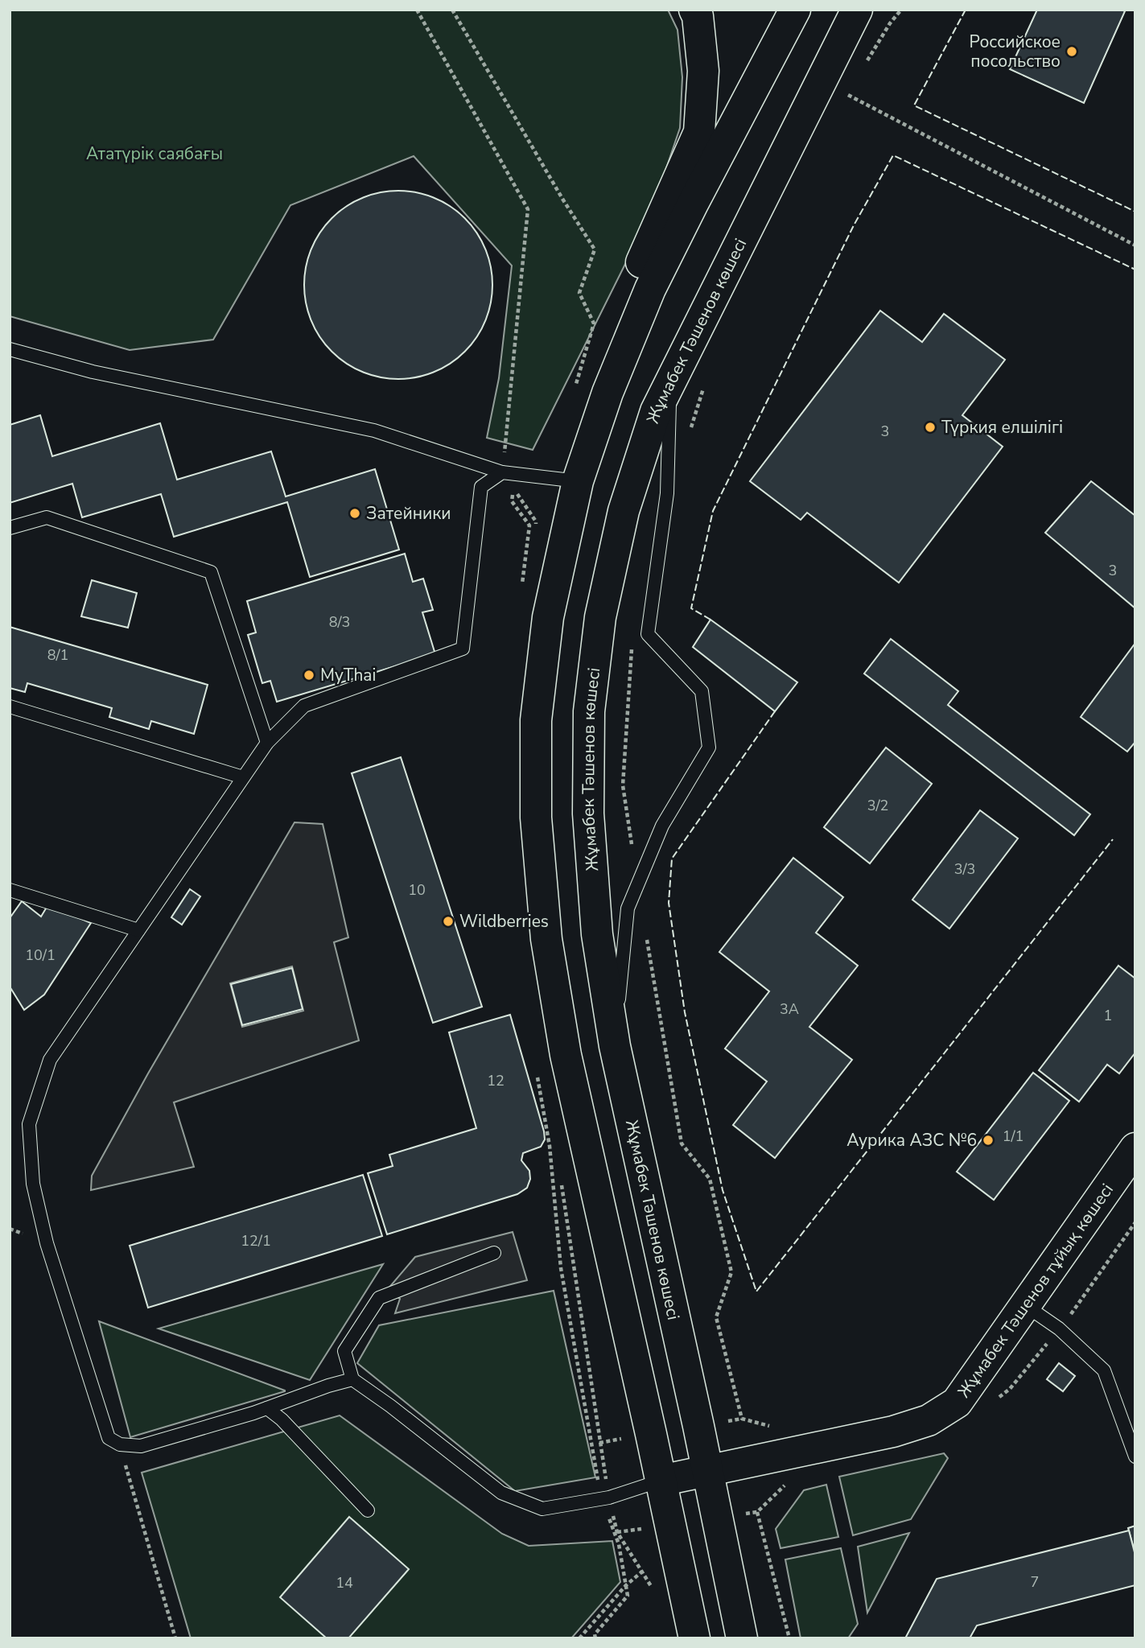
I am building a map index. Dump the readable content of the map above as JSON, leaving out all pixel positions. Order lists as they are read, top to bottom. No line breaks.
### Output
{"streets":{"main road":["Жұмабек Тәшенов көшесі","Жұмабек Тәшенов тұйық көшесі"]},"crossings":[["Жұмабек Тәшенов көшесі","Жұмабек Тәшенов тұйық көшесі"]],"parks":["Ататүрік саябағы"],"places":["Российское посольство","Түркия елшілігі","Затейники","MyThai","Wildberries","Аурика АЗС №6"],"house_numbers":["3","3","8/3","8/1","3/2","3/3","10","10/1","3А","1","12","1/1","12/1","7","14"]}
